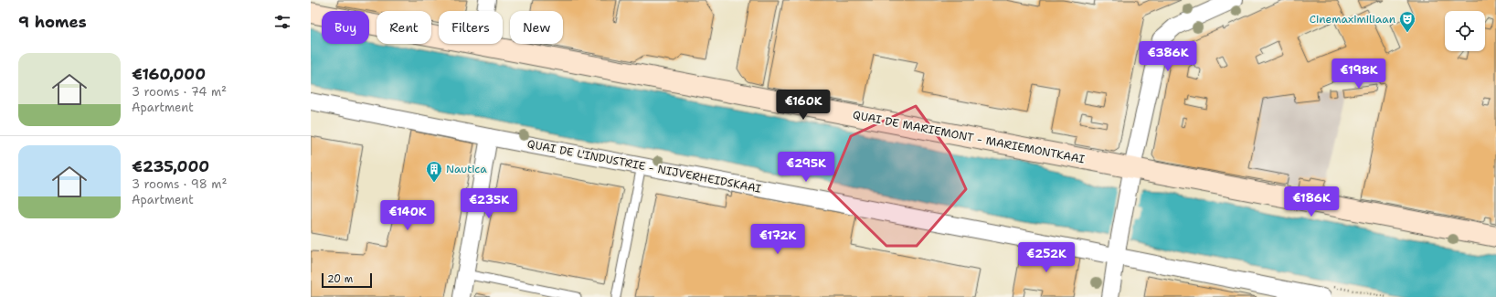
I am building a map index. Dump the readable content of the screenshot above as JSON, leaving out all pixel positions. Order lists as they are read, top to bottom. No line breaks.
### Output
{"streets":{"street":["QUAI DE MARIEMONT - MARIEMONTKAAI","QUAI DE L'INDUSTRIE - NIJVERHEIDSKAAI"]},"places":{"theatre":["Cinemaximiliaan"],"building":["Nautica"]},"scale_bar":"20 m","page":{"heading":"9 homes","chip":["Buy","Rent","Filters","New"],"price":["€386K","€198K","€160K","€295K","€186K","€235K","€140K","€172K","€252K"],"list":[{"name":"€160,000","note":"3 rooms · 74 m² · Apartment"},{"name":"€235,000","note":"3 rooms · 98 m² · Apartment"}],"scale":"20 m"}}
